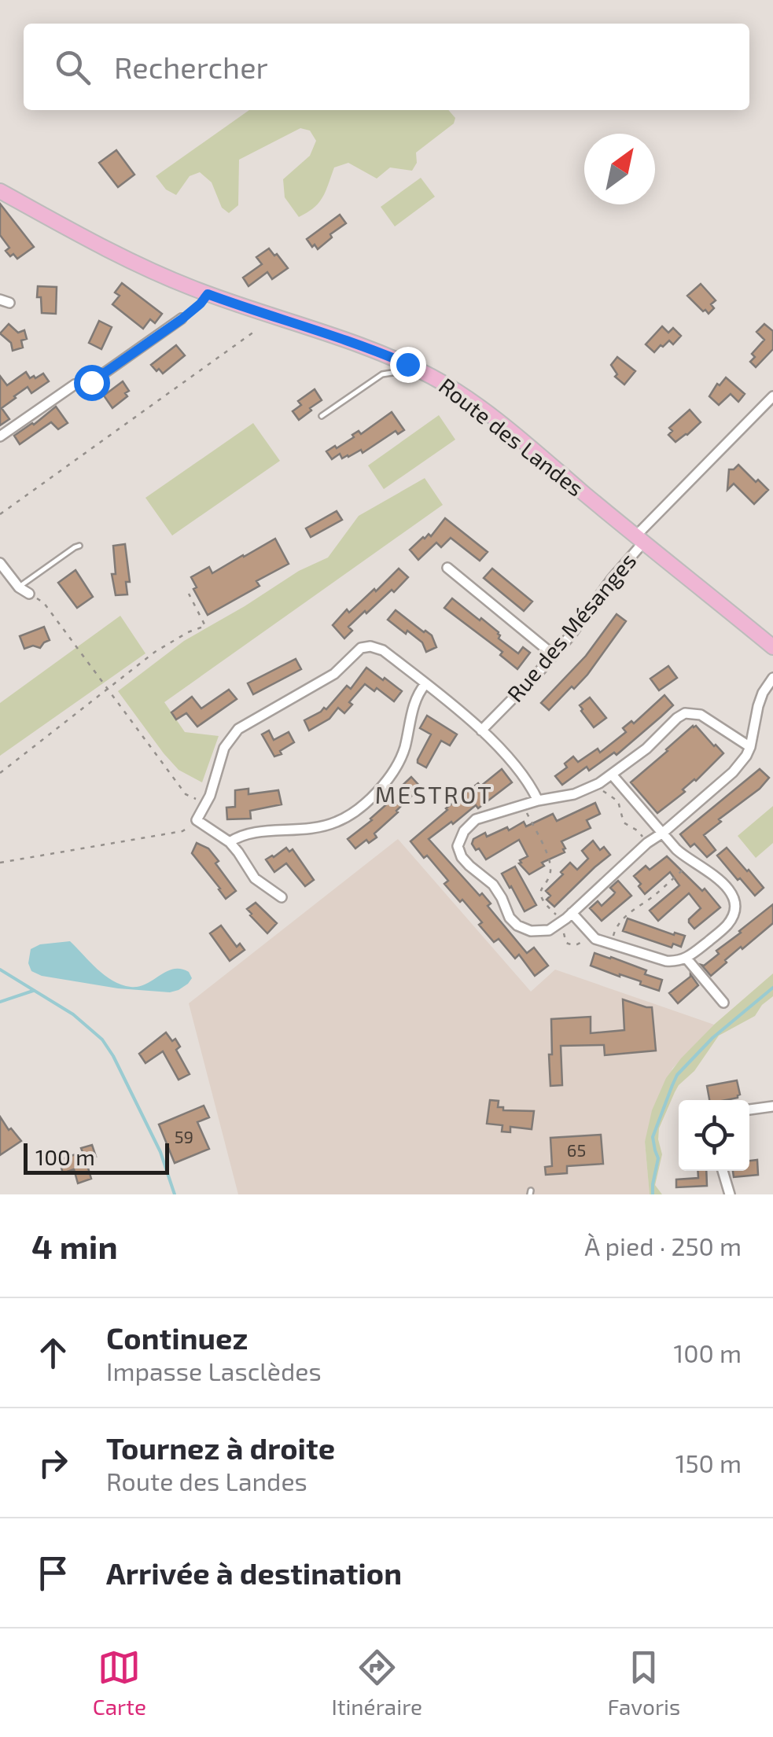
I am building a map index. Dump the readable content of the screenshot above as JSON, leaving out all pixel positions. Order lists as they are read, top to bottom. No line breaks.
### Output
{"streets":{"main road":["Route des Landes"],"street":["Rue des Mésanges"]},"crossings":[["Route des Landes","Rue des Mésanges"]],"districts":["MESTROT"],"house_numbers":["59","65"],"scale_bar":"100 m","north":"top right","page":{"search":"Rechercher","scale":"100 m","heading":["4 min","À pied · 250 m"],"list":[["Continuez","Impasse Lasclèdes","100 m"],["Tournez à droite","Route des Landes","150 m"],"Arrivée à destination"],"nav":["Carte","Itinéraire","Favoris"]}}
